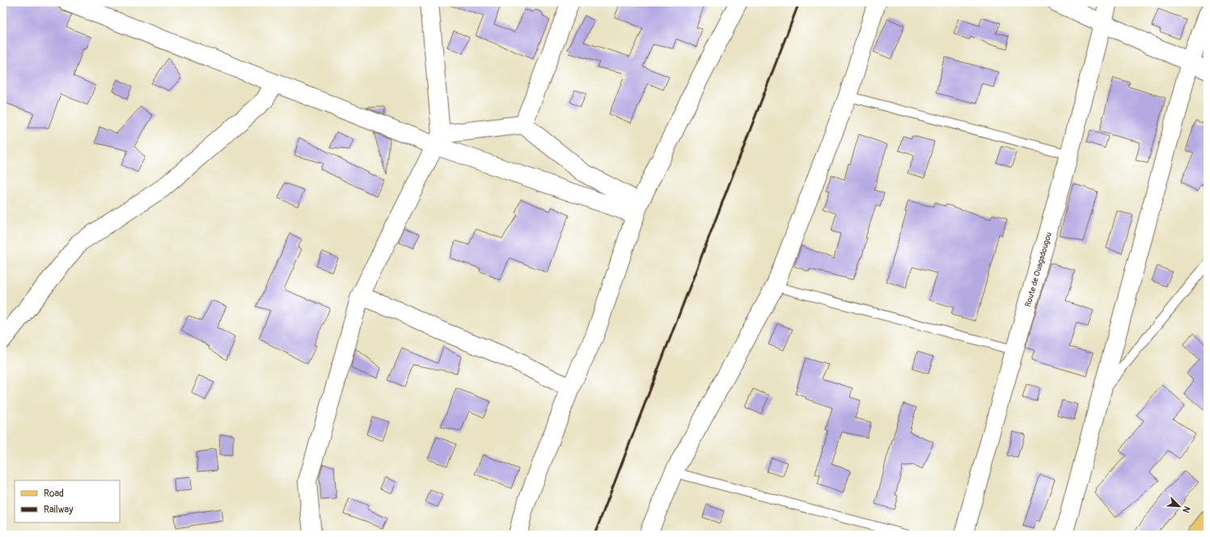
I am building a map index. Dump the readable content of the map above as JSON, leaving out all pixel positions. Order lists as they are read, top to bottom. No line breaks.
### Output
{"streets":{"street":["Route de Ouagadougou"]},"legend":["Road","Railway"],"north":"bottom right"}
